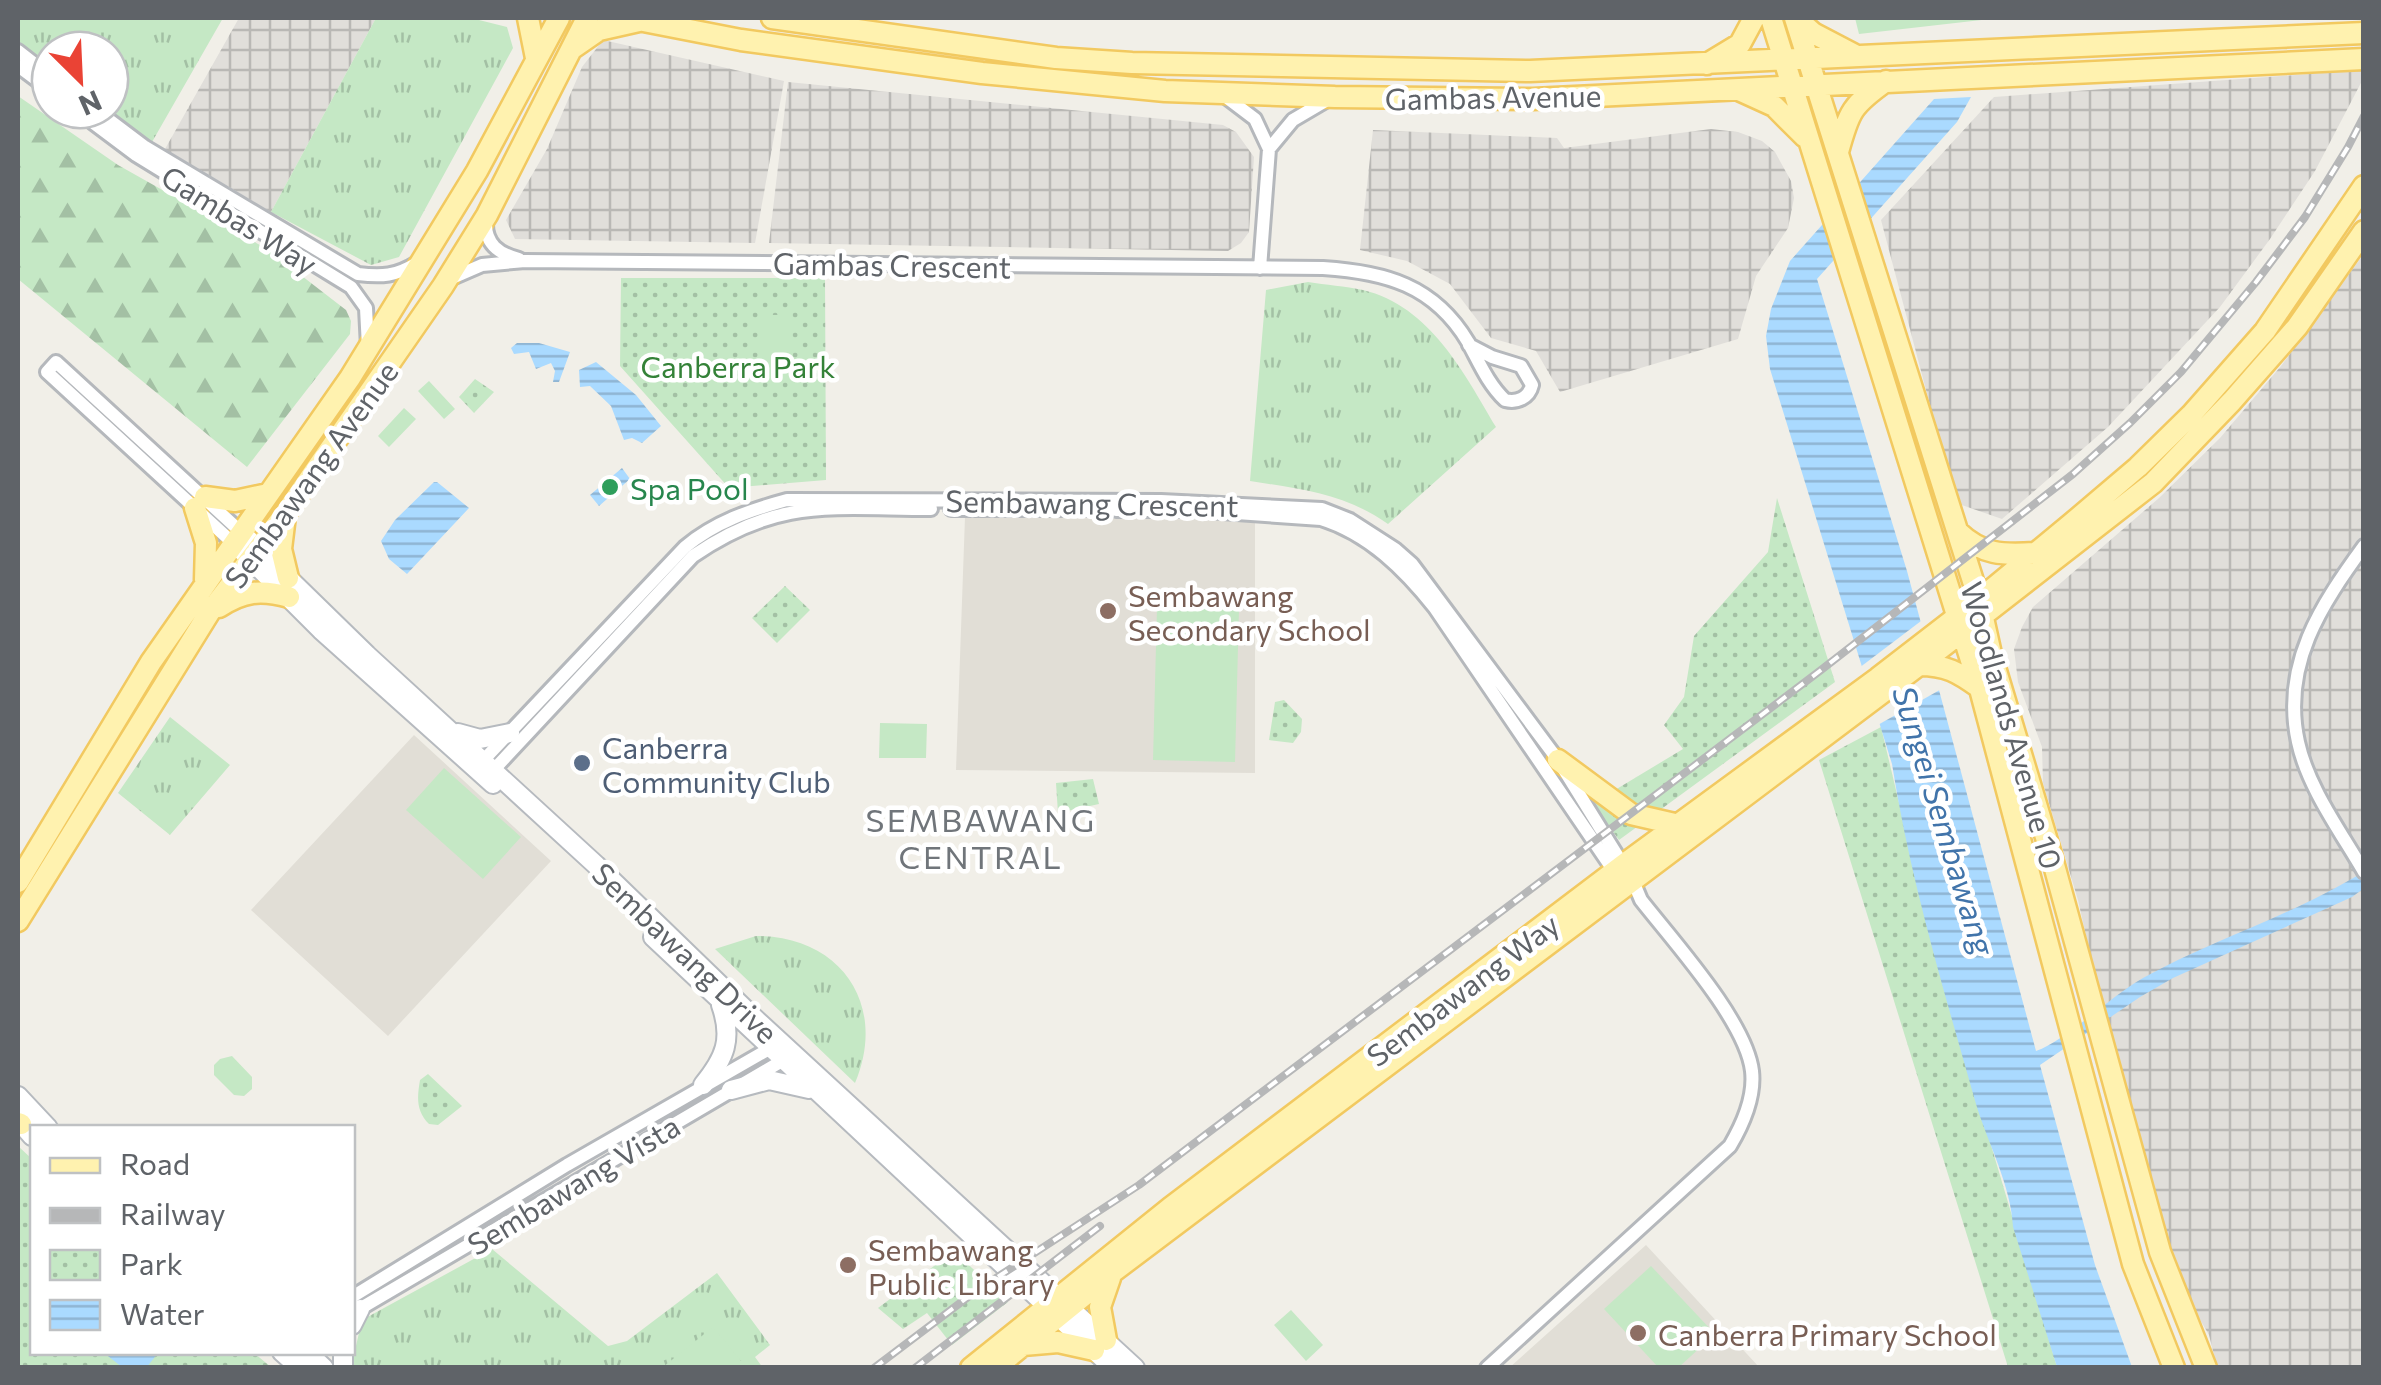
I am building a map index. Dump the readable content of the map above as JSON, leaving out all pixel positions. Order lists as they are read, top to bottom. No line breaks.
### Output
{"streets":{"main road":["Gambas Avenue","Sembawang Avenue","Woodlands Avenue 10","Sembawang Drive","Sembawang Way"],"street":["Gambas Way","Gambas Crescent","Sembawang Crescent","Sembawang Vista"]},"crossings":[["Gambas Avenue","Woodlands Avenue 10"],["Gambas Way","Sembawang Avenue"],["Gambas Crescent","Sembawang Avenue"],["Sembawang Avenue","Sembawang Drive"],["Sembawang Crescent","Sembawang Drive"],["Sembawang Crescent","Sembawang Way"],["Woodlands Avenue 10","Sembawang Way"],["Sembawang Drive","Sembawang Way"],["Sembawang Drive","Sembawang Vista"]],"districts":["SEMBAWANG CENTRAL"],"water":["Sungei Sembawang"],"parks":["Canberra Park"],"places":["Spa Pool","Sembawang Secondary School","Canberra Community Club","Sembawang Public Library","Canberra Primary School"],"legend":["Road","Railway","Park","Water"],"north":"bottom right"}
